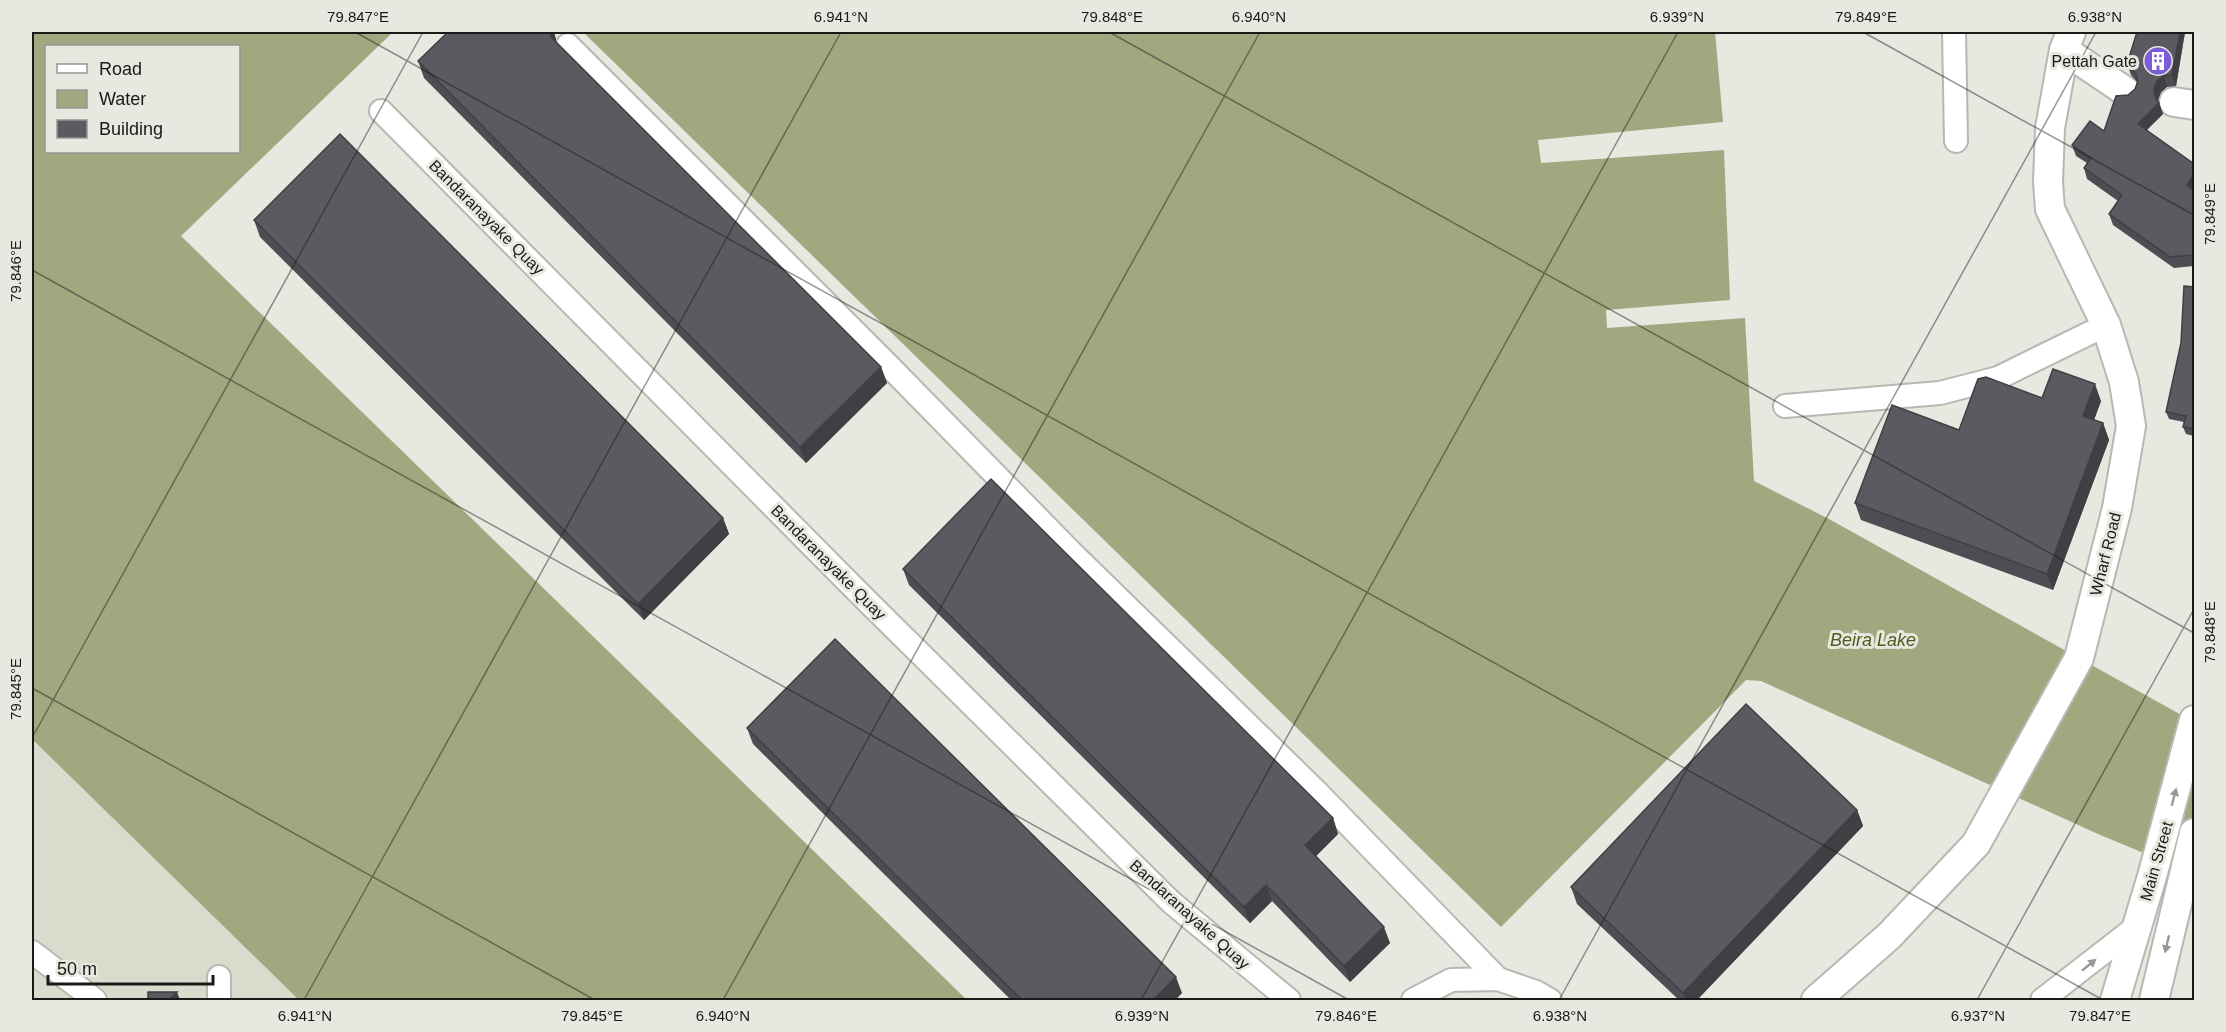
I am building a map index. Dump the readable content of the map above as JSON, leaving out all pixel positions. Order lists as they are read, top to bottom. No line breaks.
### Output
{"streets":{"main road":["Wharf Road","Main Street"],"street":["Bandaranayake Quay"]},"water":["Beira Lake"],"places":{"building":["Pettah Gate"]},"legend":["Road","Water","Building"],"scale_bar":"50 m","coordinates":["79.847°E","6.941°N","79.848°E","6.940°N","6.939°N","79.849°E","6.938°N","79.846°E","79.845°E","6.937°N"]}
